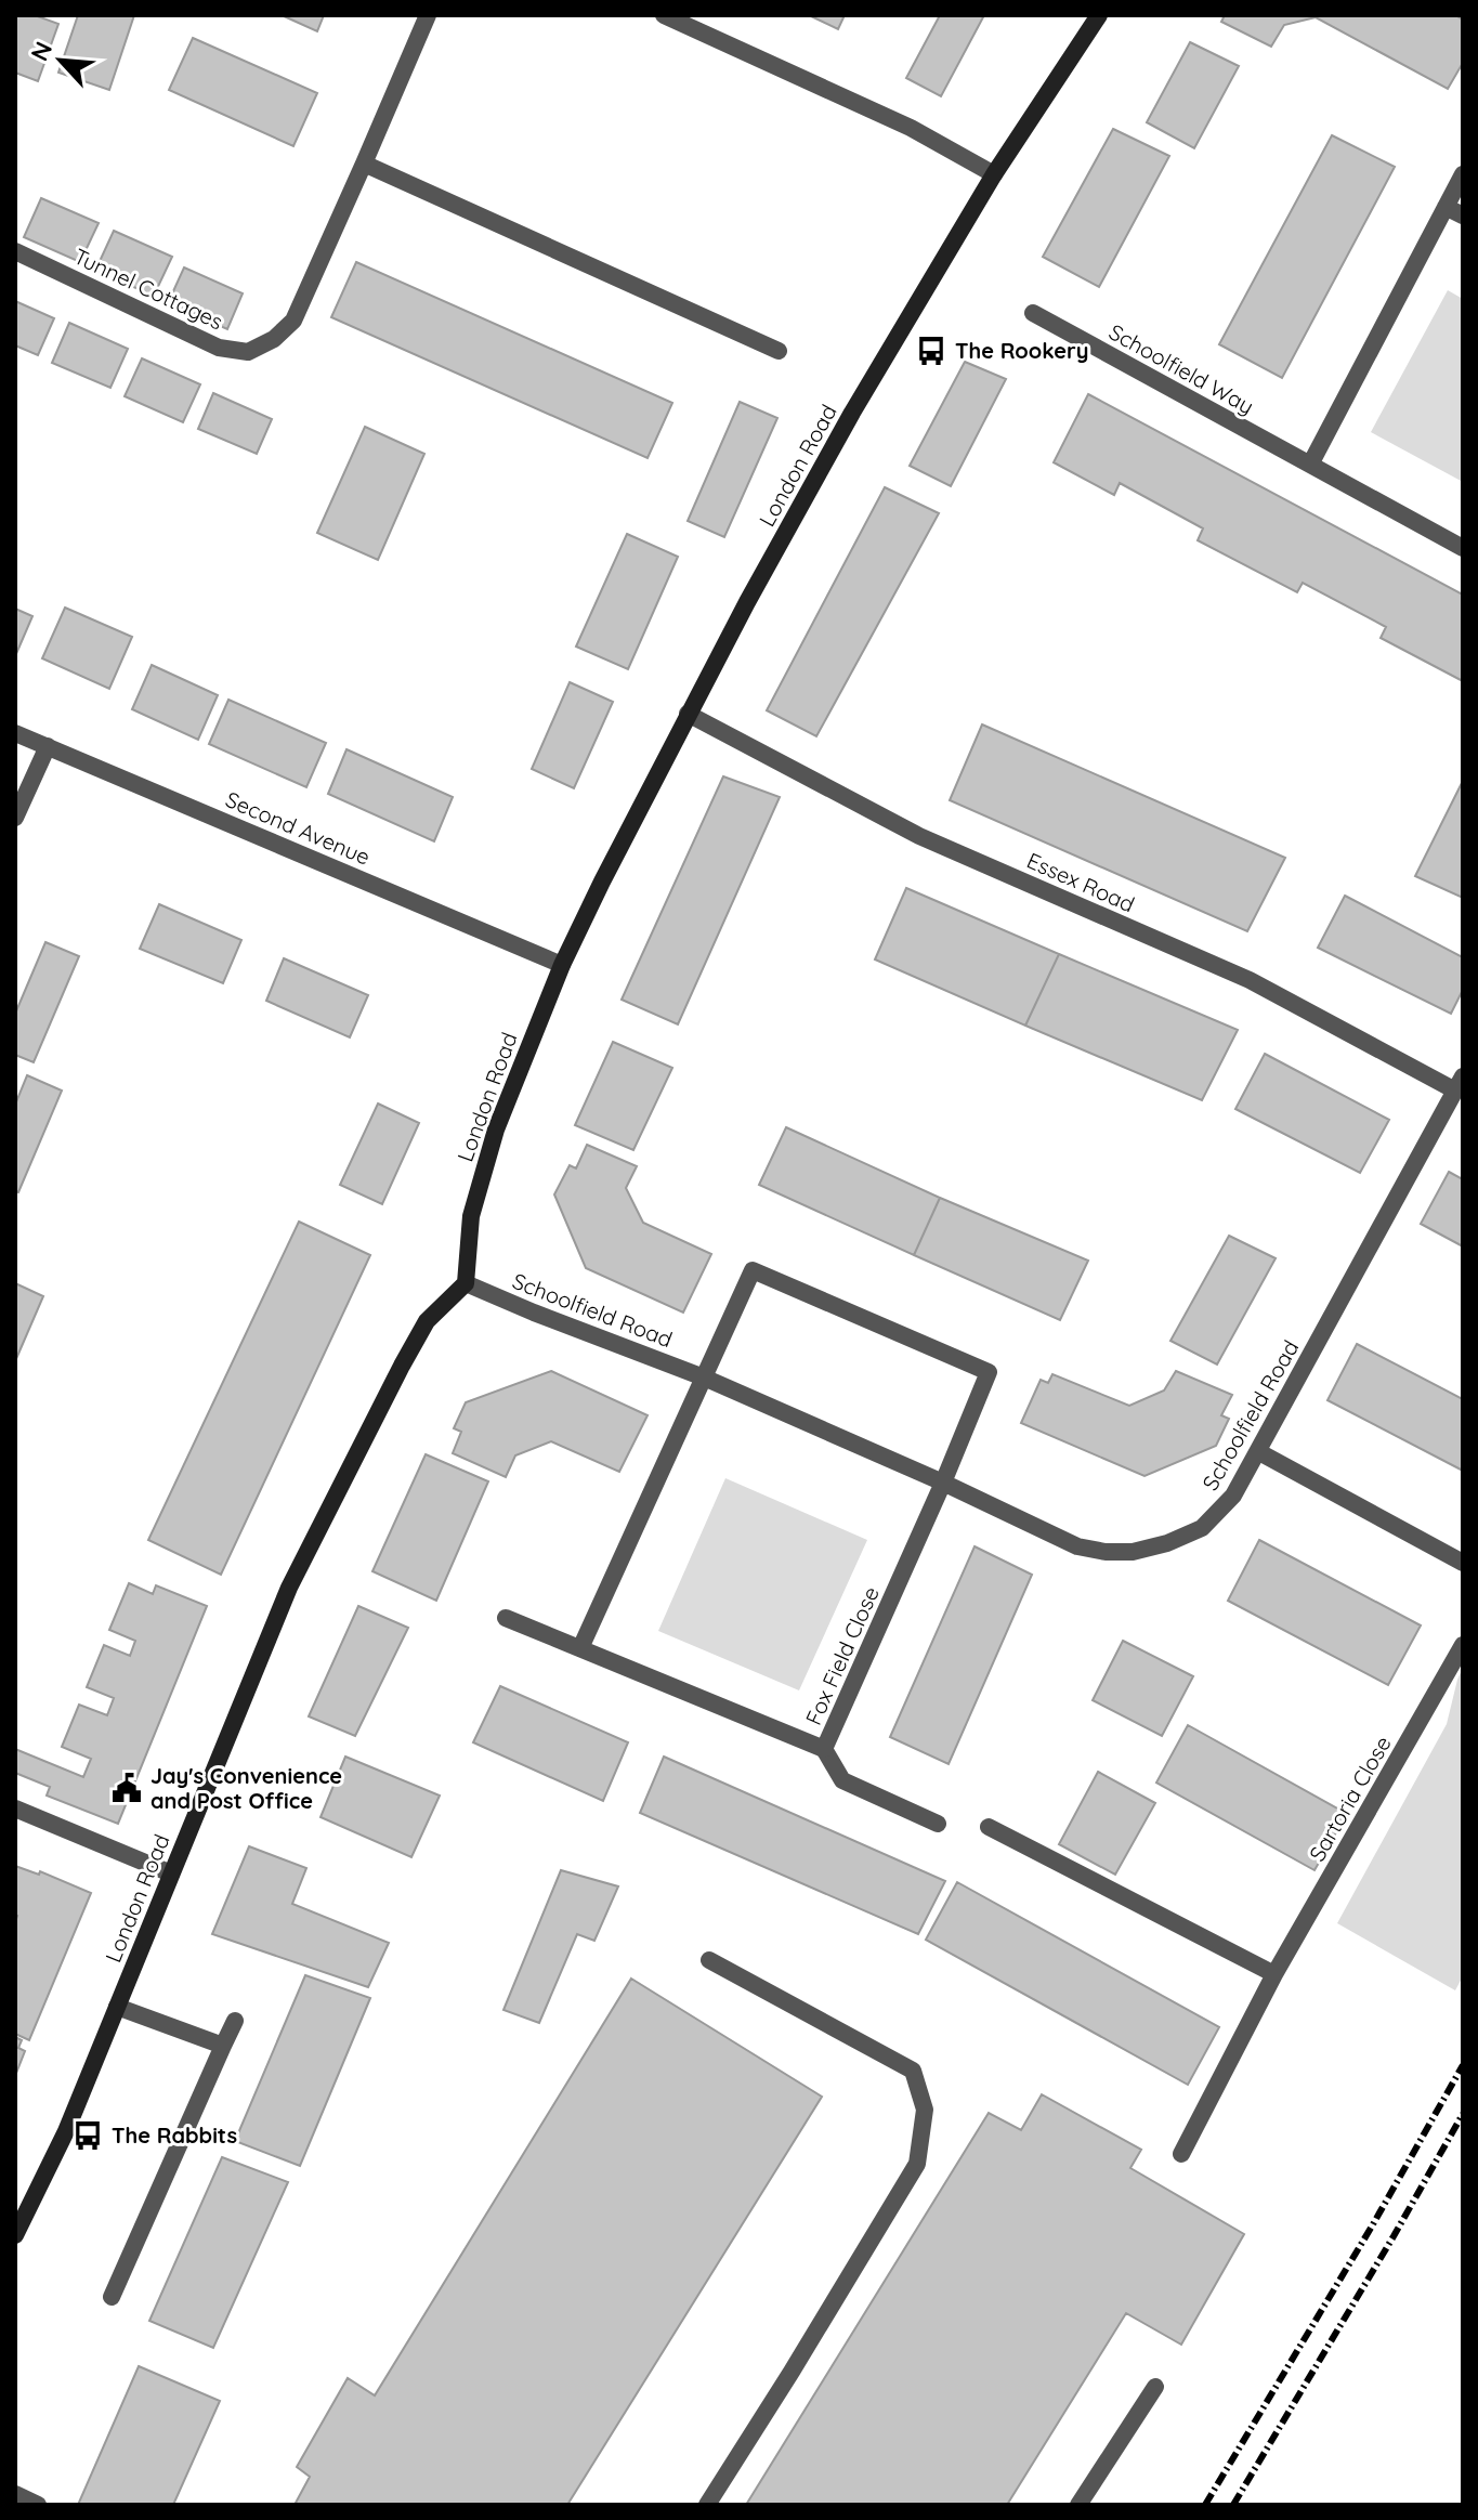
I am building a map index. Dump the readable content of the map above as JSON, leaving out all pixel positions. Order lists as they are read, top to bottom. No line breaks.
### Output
{"streets":{"street":["Tunnel Cottages","Schoolfield Way","London Road","Second Avenue","Essex Road","Schoolfield Road","Fox Field Close","Sartoria Close"]},"crossings":[["London Road","Second Avenue"],["London Road","Essex Road"],["London Road","Schoolfield Road"],["Essex Road","Schoolfield Road"],["Schoolfield Road","Fox Field Close"]],"places":{"bus stop":["The Rookery","The Rabbits"],"public building":["Jay's Convenience and Post Office"]},"north":"top left"}
